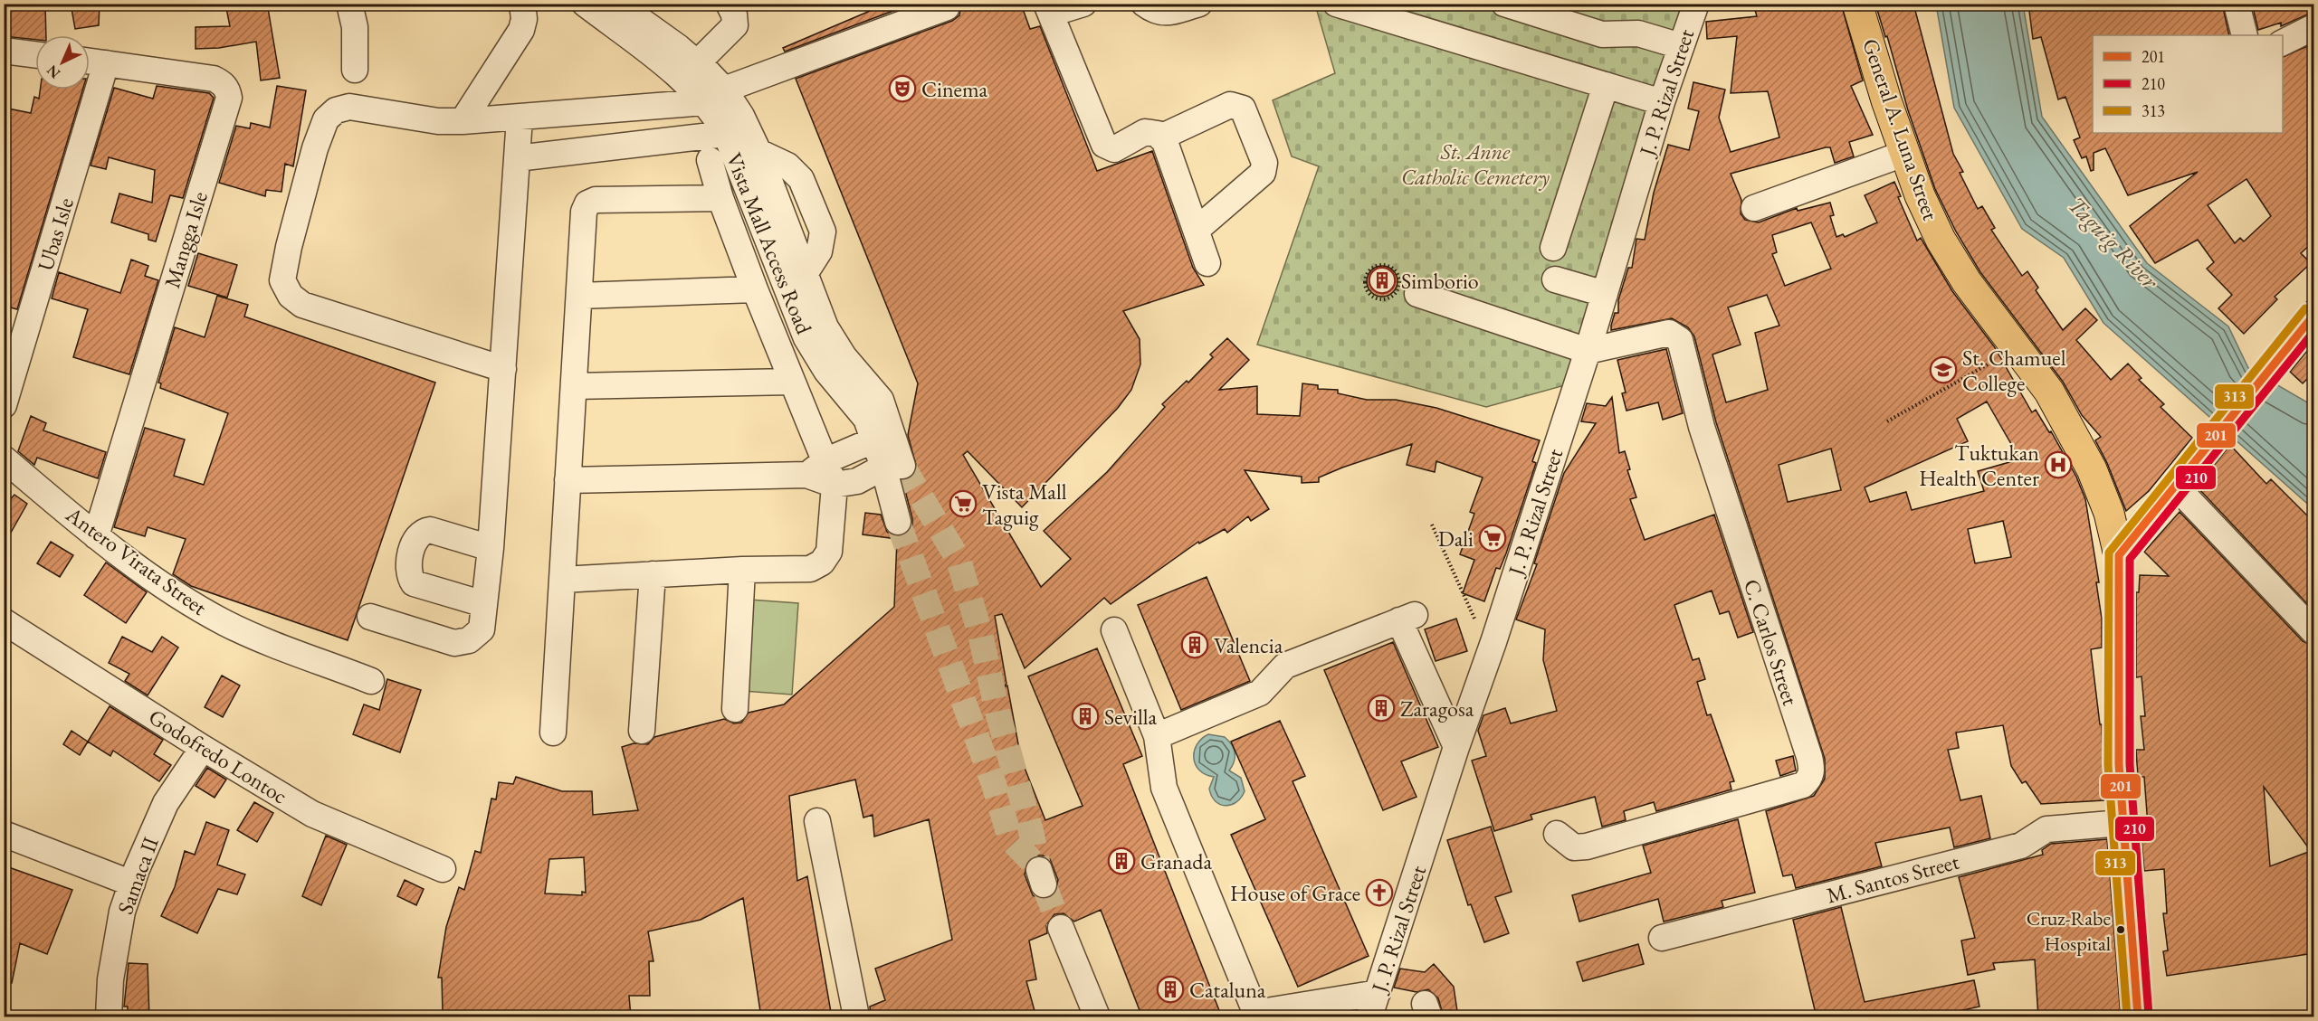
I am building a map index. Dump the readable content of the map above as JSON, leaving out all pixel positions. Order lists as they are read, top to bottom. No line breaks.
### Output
{"streets":{"main road":["General A. Luna Street"],"street":["J. P. Rizal Street","Ubas Isle","Mangga Isle","Vista Mall Access Road","Antero Virata Street","C. Carlos Street","Godofredo Lontoc","Samaca Ⅱ","M. Santos Street"]},"crossings":[["J. P. Rizal Street","C. Carlos Street"],["General A. Luna Street","M. Santos Street"],["Ubas Isle","Mangga Isle"],["Mangga Isle","Antero Virata Street"],["Godofredo Lontoc","Samaca Ⅱ"]],"water":["Taguig River"],"parks":["St. Anne Catholic Cemetery"],"places":{"theatre":["Cinema"],"building":["Simborio","Valencia","Zaragosa","Sevilla","Granada","Cataluna"],"school or university":["St. Chamuel College"],"hospital":["Tuktukan Health Center"],"supermarket":["Vista Mall Taguig","Dali"],"church":["House of Grace"],"other":["Cruz-Rabe Hospital"]},"lines":["transit line 313","transit line 201","transit line 210"],"legend":["201","210","313"],"north":"bottom left"}
